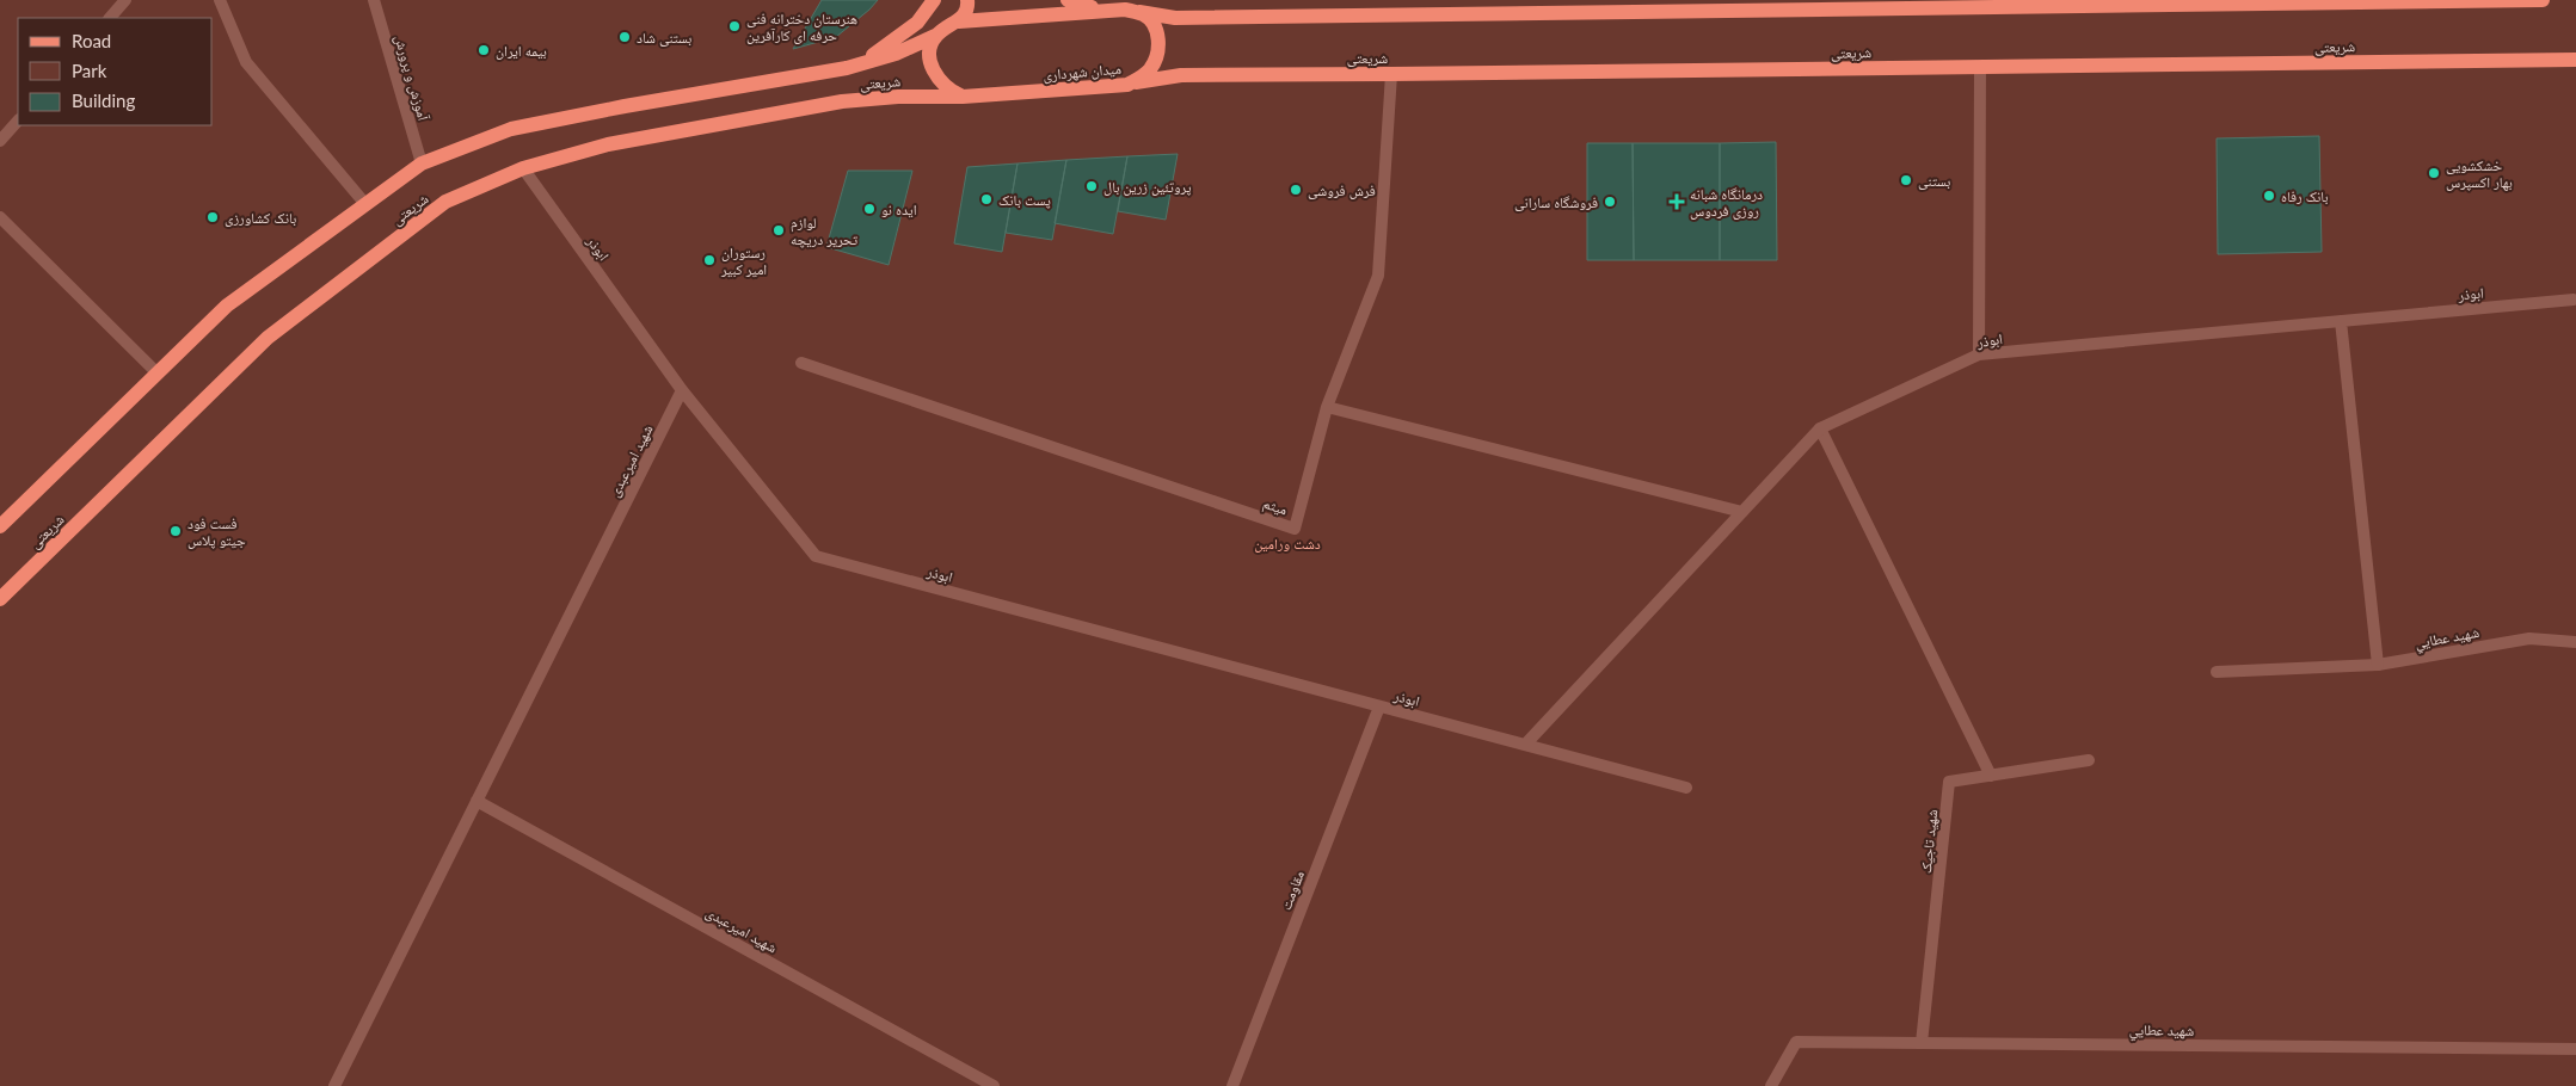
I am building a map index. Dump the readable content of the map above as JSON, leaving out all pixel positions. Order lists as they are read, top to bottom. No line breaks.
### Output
{"streets":{"main road":["شریعتی","میدان شهرداری"],"street":["آموزش و پرورش","ابوذر","شهید امیرعبدی","میثم","شهيد عطايي","شهید تاجیک","مقاومت"]},"crossings":[["شریعتی","میدان شهرداری"],["شریعتی","آموزش و پرورش"],["شریعتی","ابوذر"],["شریعتی","میثم"],["ابوذر","شهید امیرعبدی"],["ابوذر","مقاومت"],["شهيد عطايي","شهید تاجیک"]],"parks":["دشت ورامین"],"places":{"other":["هنرستان دخترانه فنی حرفه ای کارآفرین","بستنی شاد","بیمه ایران","خشکشویی بهار اکسپرس","بستنی","پروتئین زرین بال","فرش فروشی","بانک رفاه","پست بانک","فروشگاه سارانی","ایده نو","بانک کشاورزی","لوازم تحریر دریچه","رستوران امیر کبیر","فست فود جیتو پلاس"],"health":["درمانگاه شبانه روزی فردوس"]},"legend":["Road","Park","Building"]}
